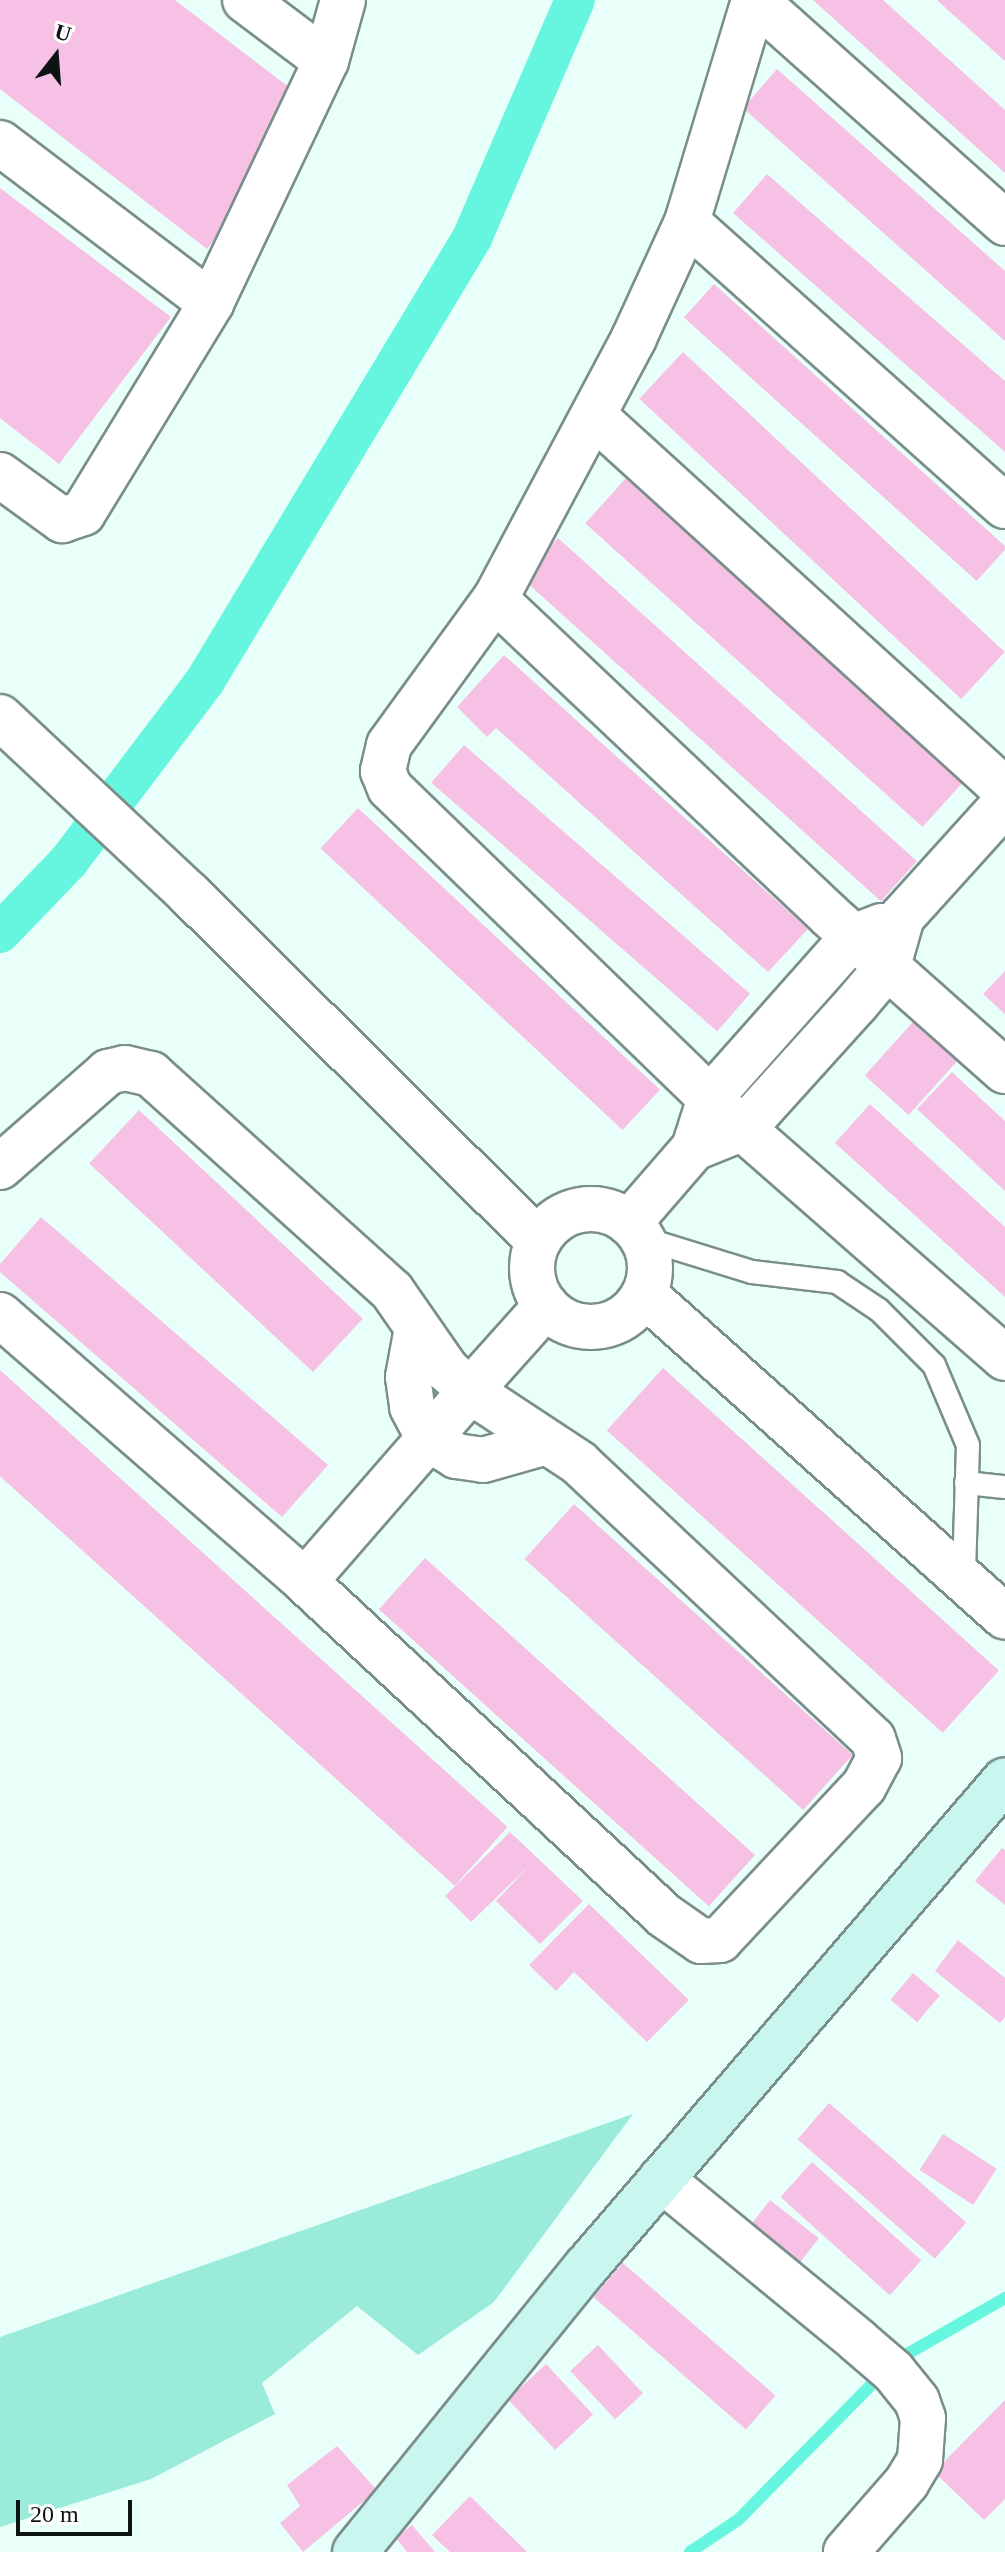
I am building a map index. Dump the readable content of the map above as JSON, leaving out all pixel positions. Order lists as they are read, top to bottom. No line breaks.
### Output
{"scale_bar":"20 m","north":"top"}
